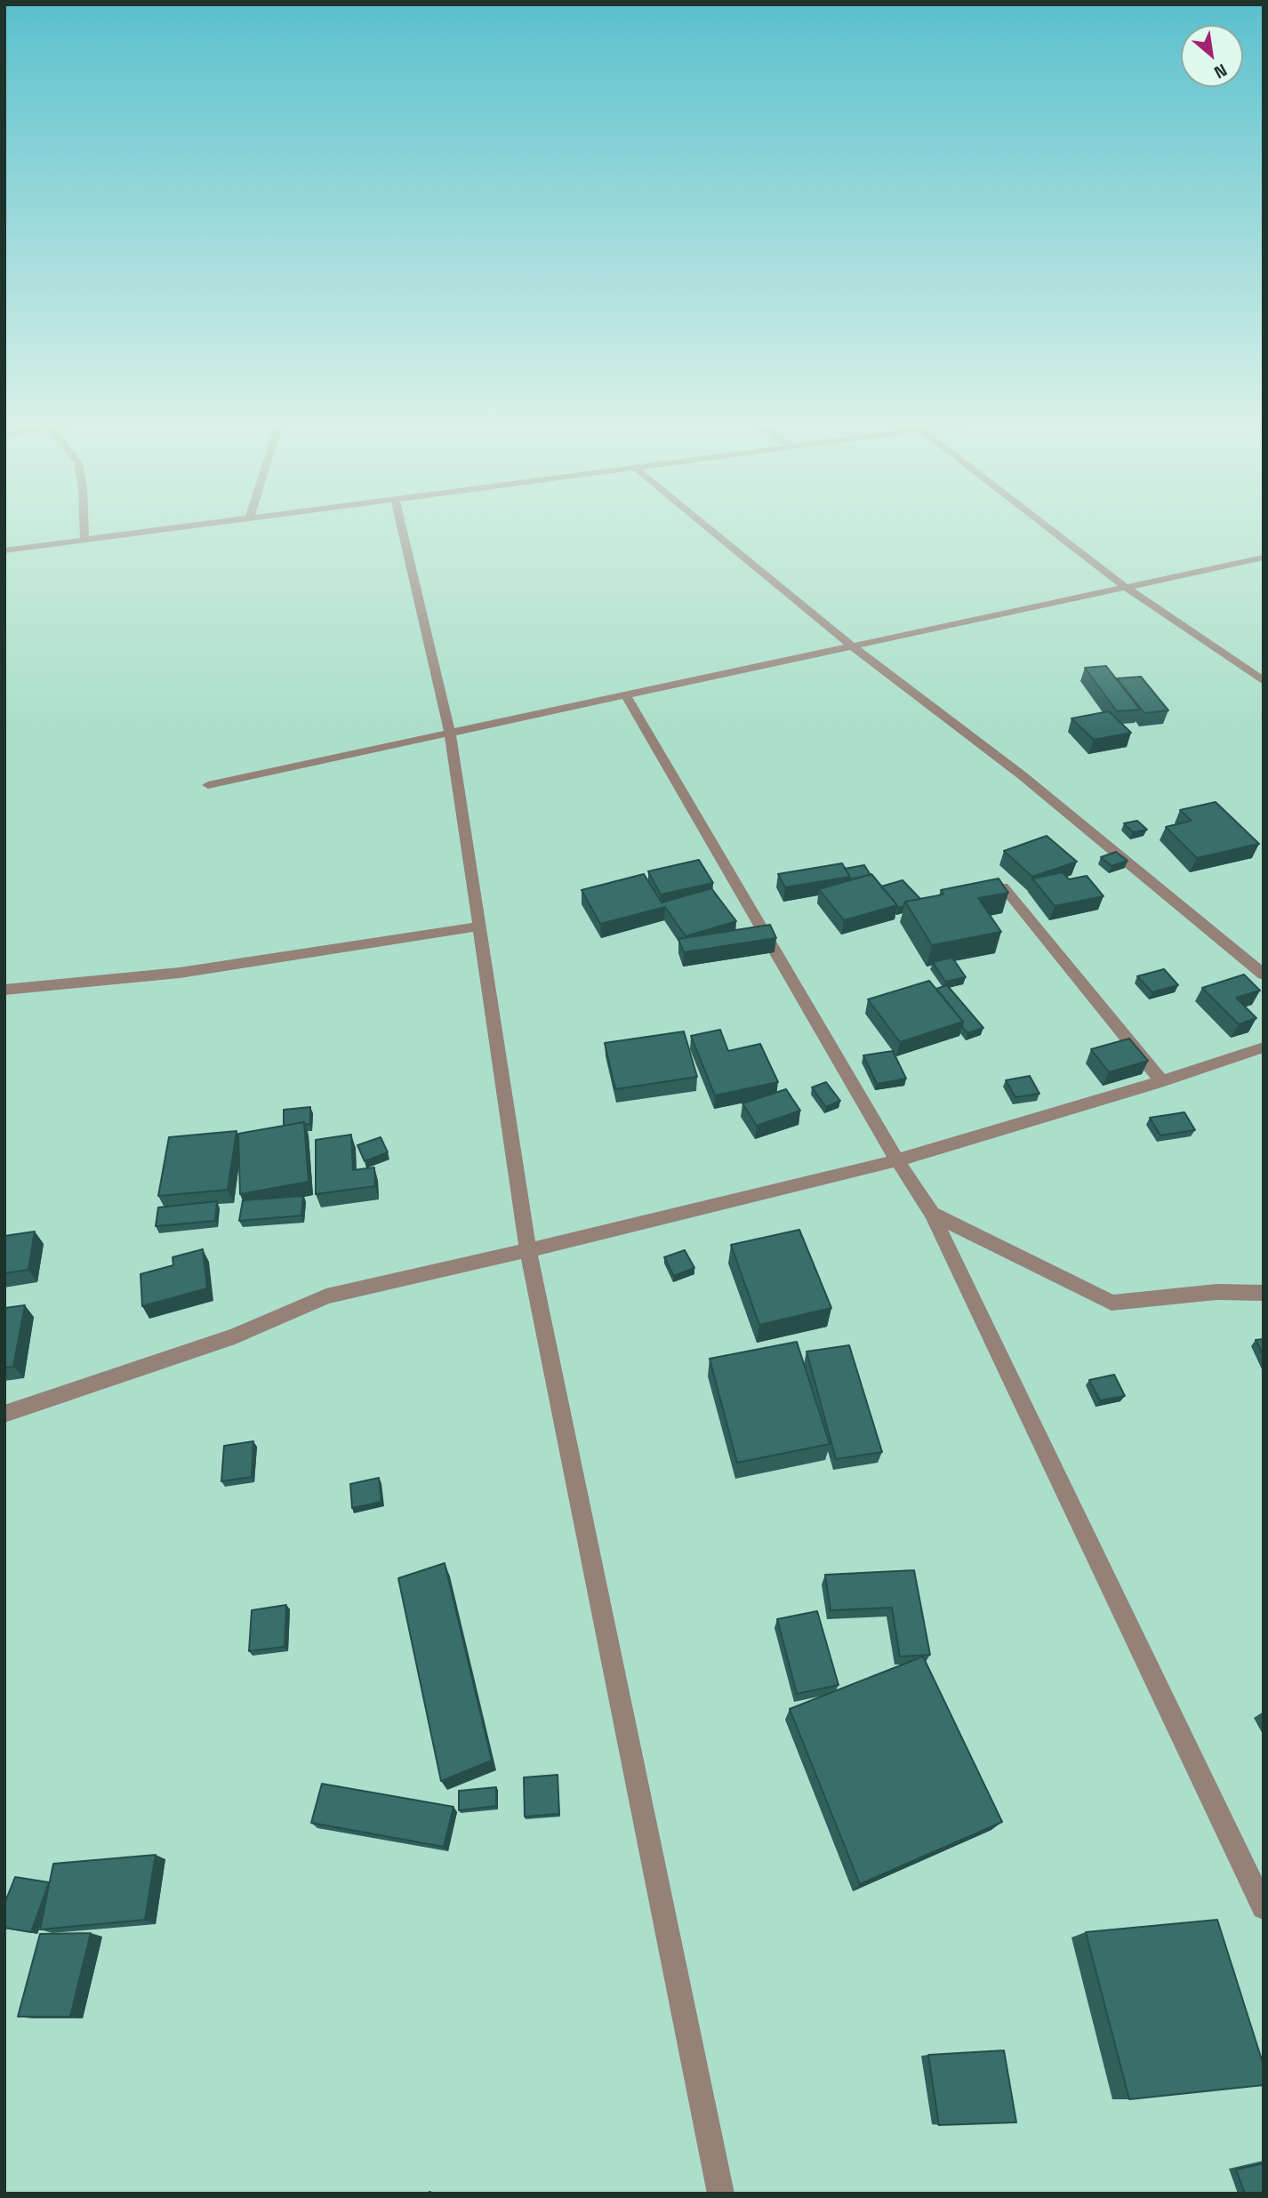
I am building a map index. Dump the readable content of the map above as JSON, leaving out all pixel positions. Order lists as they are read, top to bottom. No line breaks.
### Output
{"north":"bottom right"}
